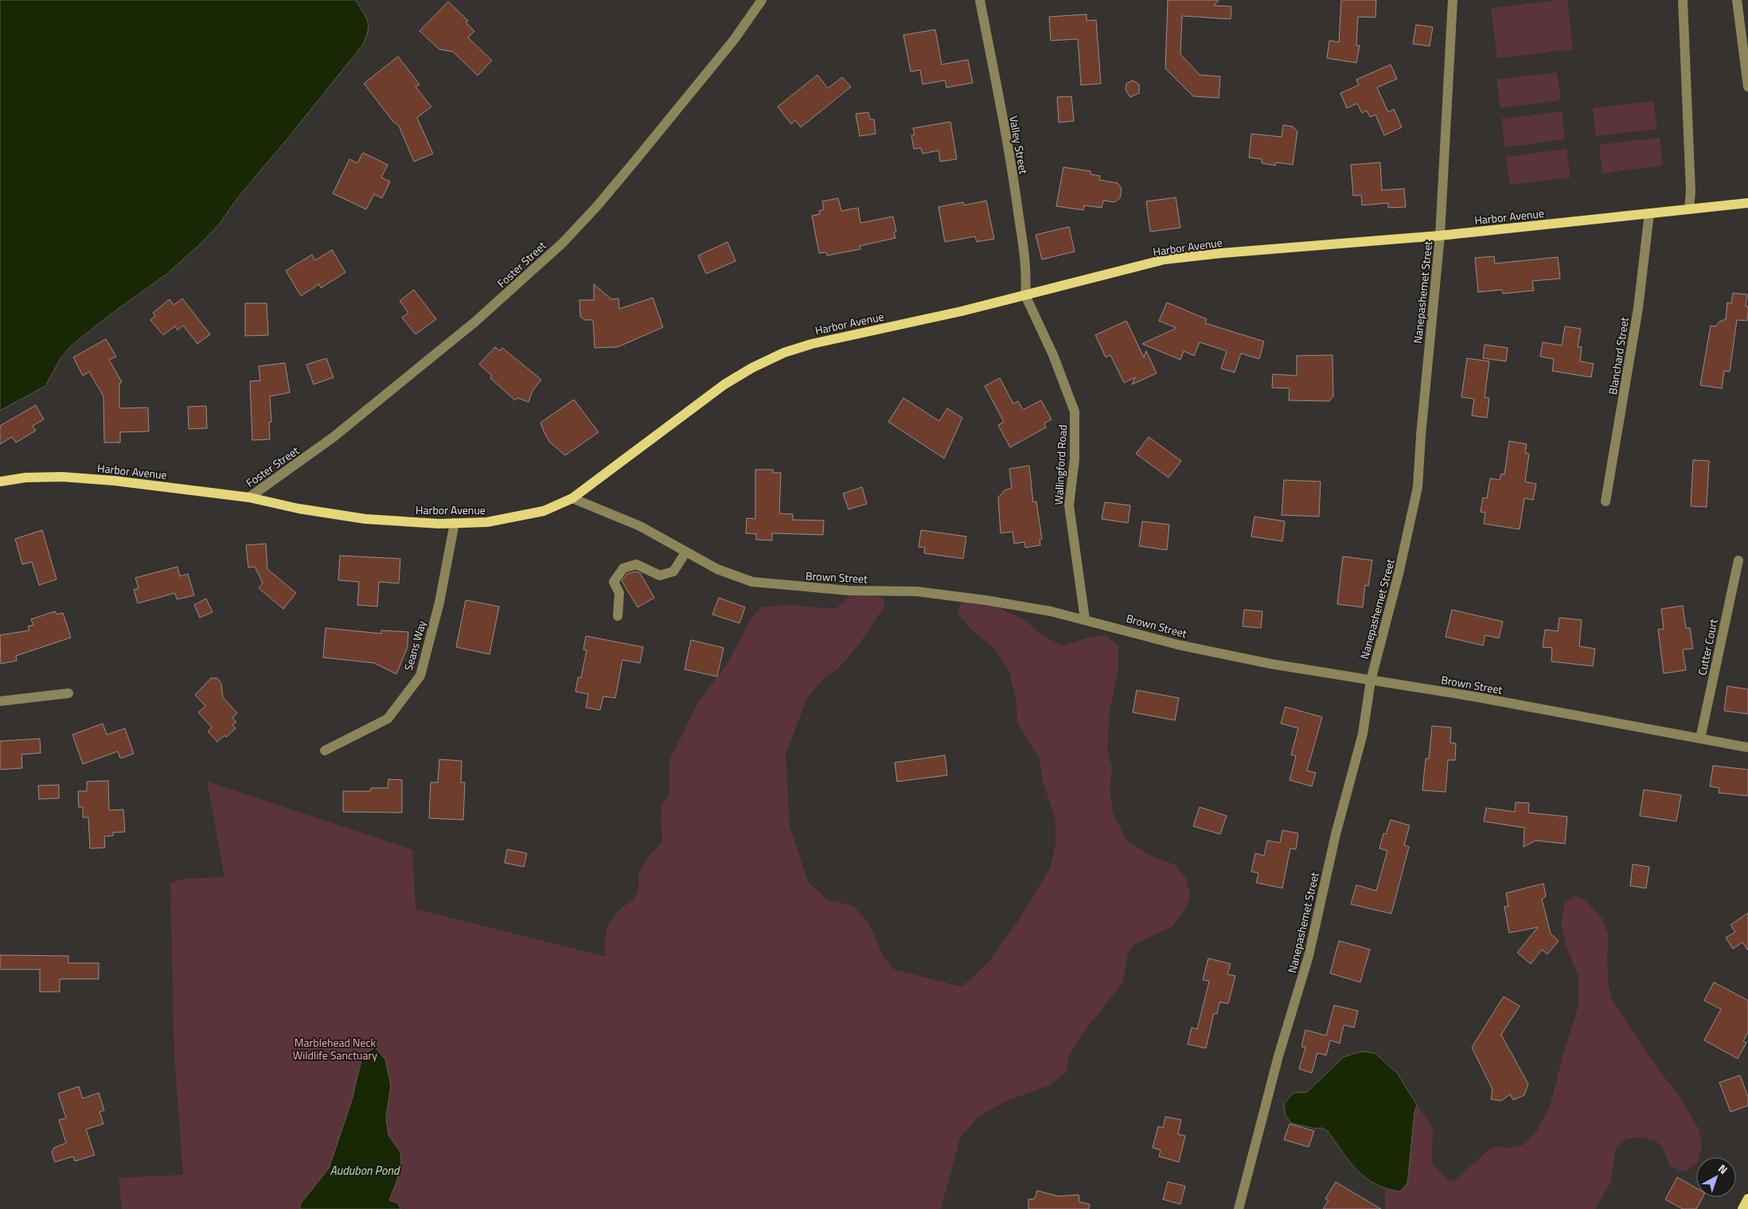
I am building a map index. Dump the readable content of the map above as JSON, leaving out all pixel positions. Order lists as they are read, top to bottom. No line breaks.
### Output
{"streets":{"main road":["Harbor Avenue"],"street":["Valley Street","Foster Street","Nanepashemet Street","Blanchard Street","Wallingford Road","Brown Street","Seans Way","Cutter Court"]},"crossings":[["Valley Street","Harbor Avenue"],["Valley Street","Wallingford Road"],["Harbor Avenue","Foster Street"],["Harbor Avenue","Nanepashemet Street"],["Harbor Avenue","Blanchard Street"],["Harbor Avenue","Wallingford Road"],["Harbor Avenue","Brown Street"],["Harbor Avenue","Seans Way"],["Nanepashemet Street","Brown Street"],["Wallingford Road","Brown Street"],["Brown Street","Cutter Court"]],"water":["Audubon Pond"],"parks":["Marblehead Neck Wildlife Sanctuary"],"north":"top right"}
